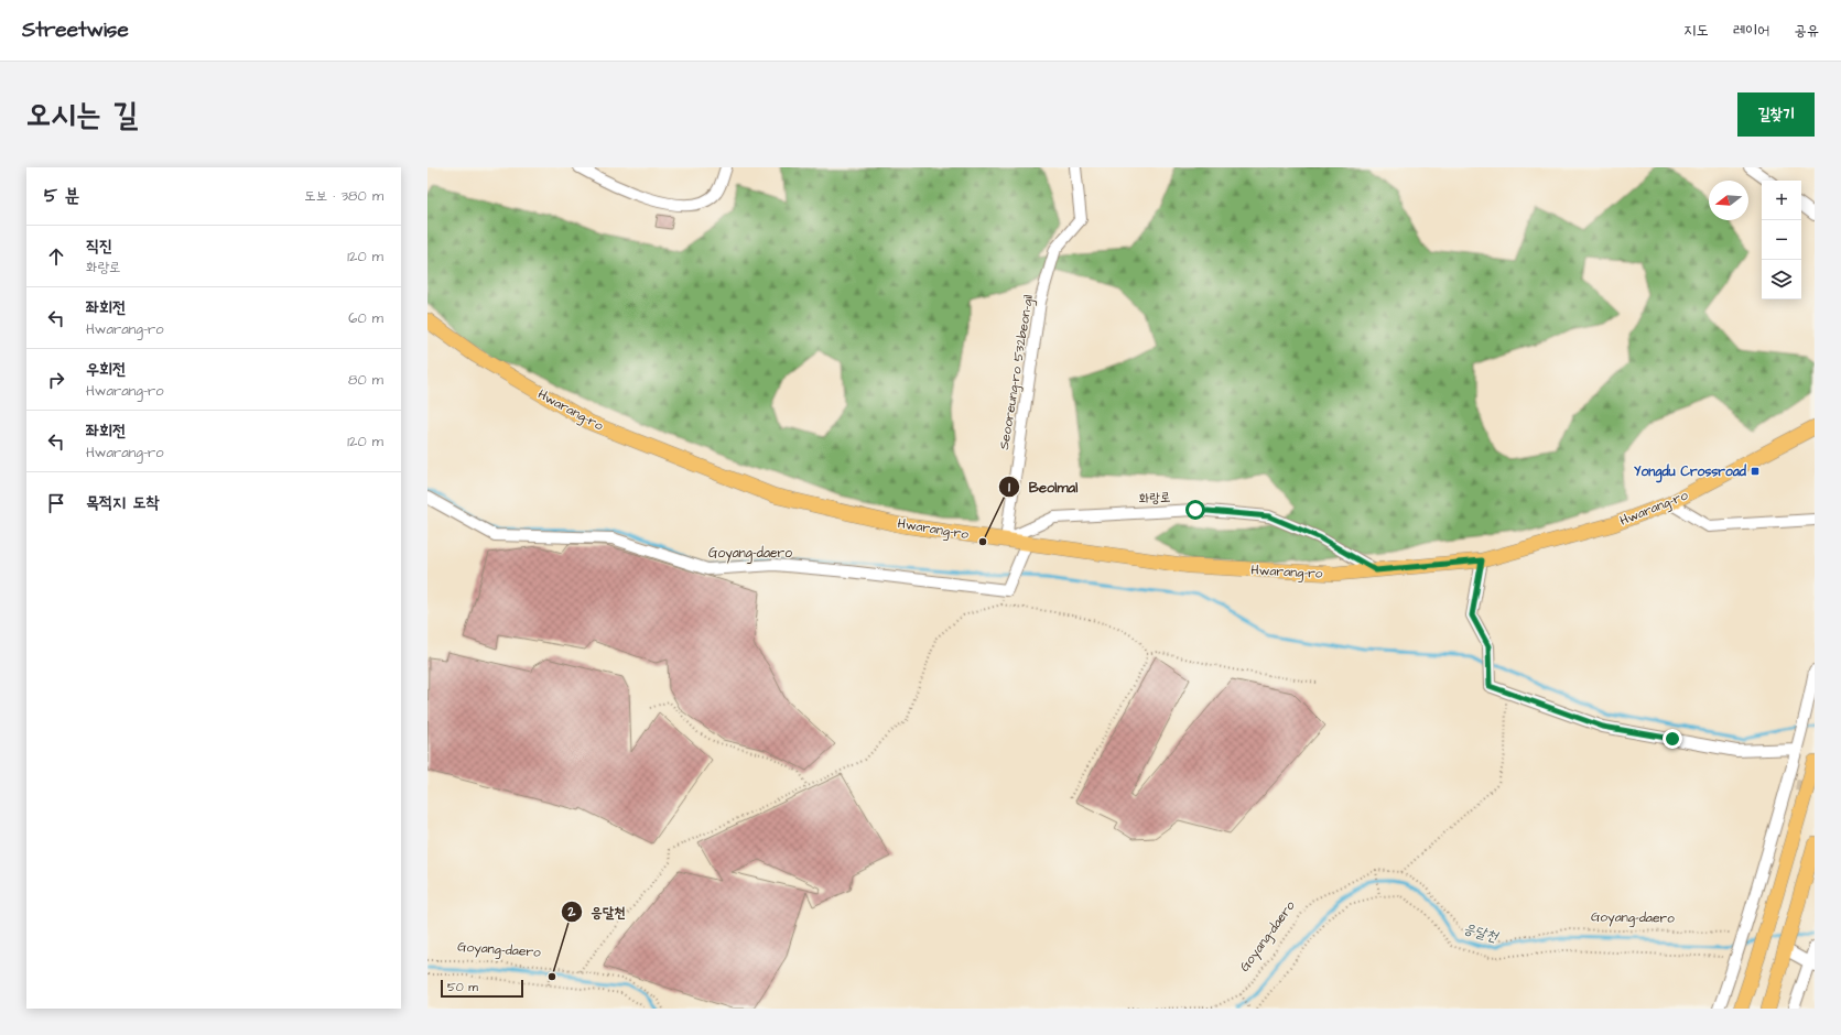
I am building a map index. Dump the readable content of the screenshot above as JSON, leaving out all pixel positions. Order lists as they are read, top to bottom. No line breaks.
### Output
{"streets":{"main road":["Hwarang-ro"],"street":["Seooreung-ro 532beon-gil","화랑로","Goyang-daero"]},"crossings":[["Seooreung-ro 532beon-gil","Hwarang-ro"],["Seooreung-ro 532beon-gil","화랑로"],["Hwarang-ro","화랑로"]],"water":["응달천"],"places":{"transit":["Yongdu Crossroad"],"other":["Beolmal","응달천"]},"scale_bar":"50 m","north":"left","page":{"header":"Streetwise","nav":["지도","레이어","공유"],"buttons":"길찾기","title":"오시는 길","heading":["5 분","도보 · 380 m"],"map_buttons":["+","−"],"list":[["직진","화랑로","120 m"],["좌회전","Hwarang-ro","60 m"],["우회전","Hwarang-ro","80 m"],["좌회전","Hwarang-ro","120 m"],"목적지 도착"],"scale":"50 m"}}
